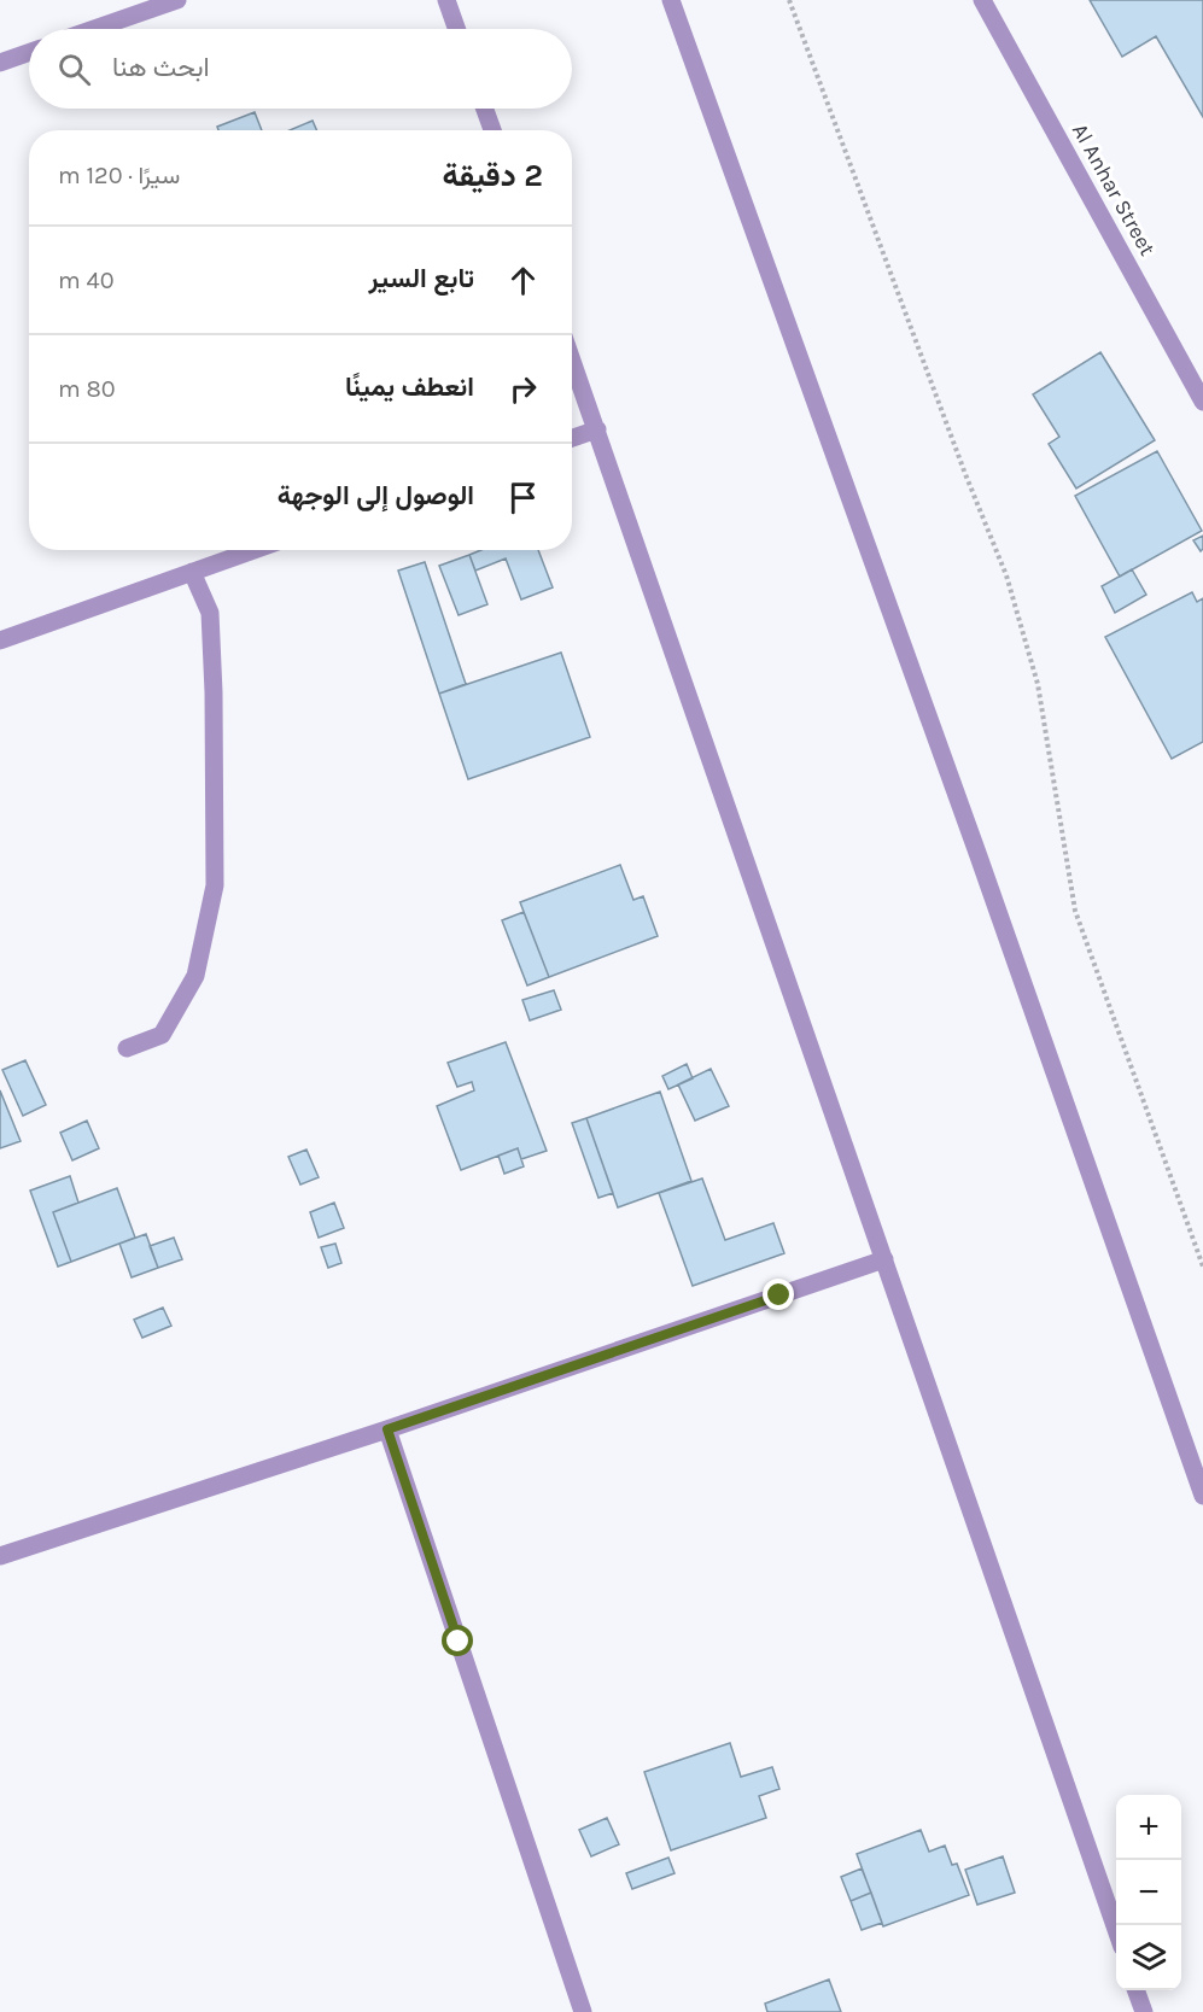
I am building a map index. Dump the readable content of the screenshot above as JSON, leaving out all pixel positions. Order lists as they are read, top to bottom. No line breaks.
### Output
{"streets":{"street":["Al Anhar Street"]},"page":{"search":"ابحث هنا","heading":["2 دقيقة","سيرًا · 120 m"],"list":[["تابع السير","40 m"],["انعطف يمينًا","80 m"],"الوصول إلى الوجهة"],"map_buttons":["+","−"]}}
